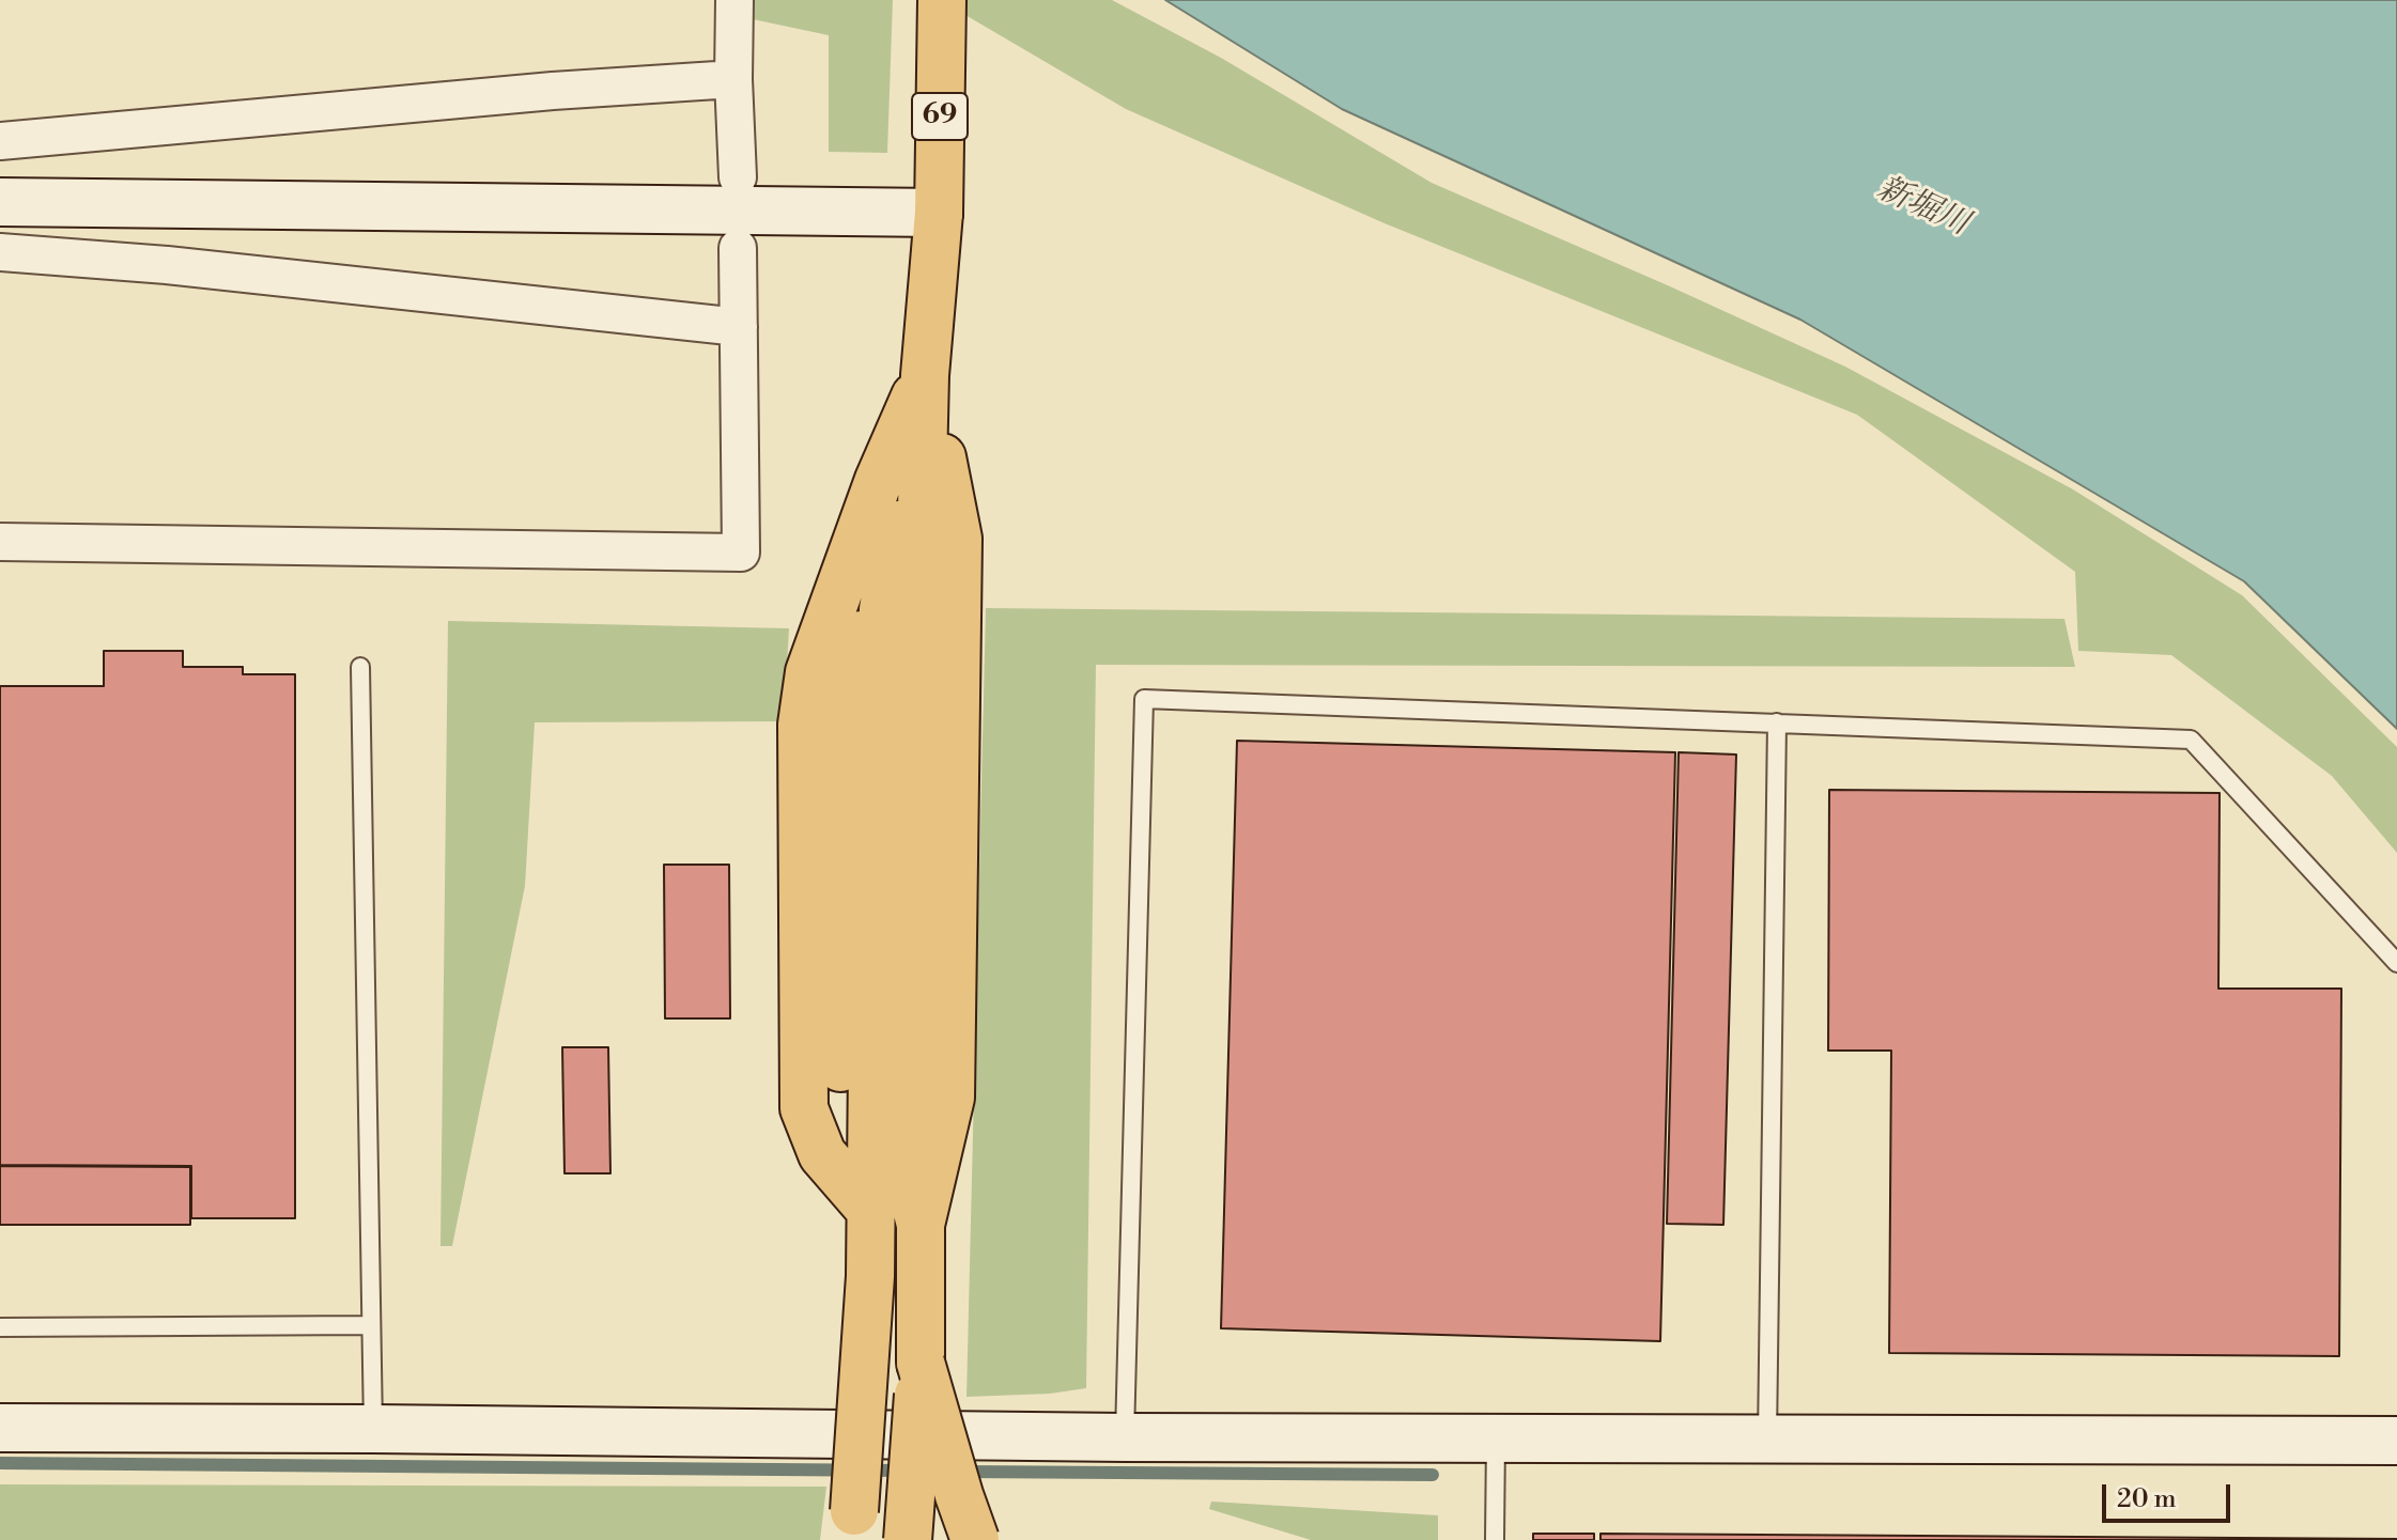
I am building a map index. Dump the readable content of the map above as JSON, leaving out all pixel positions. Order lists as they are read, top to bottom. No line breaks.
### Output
{"streets":{"main road":["69"]},"water":["新堀川"],"scale_bar":"20 m"}
